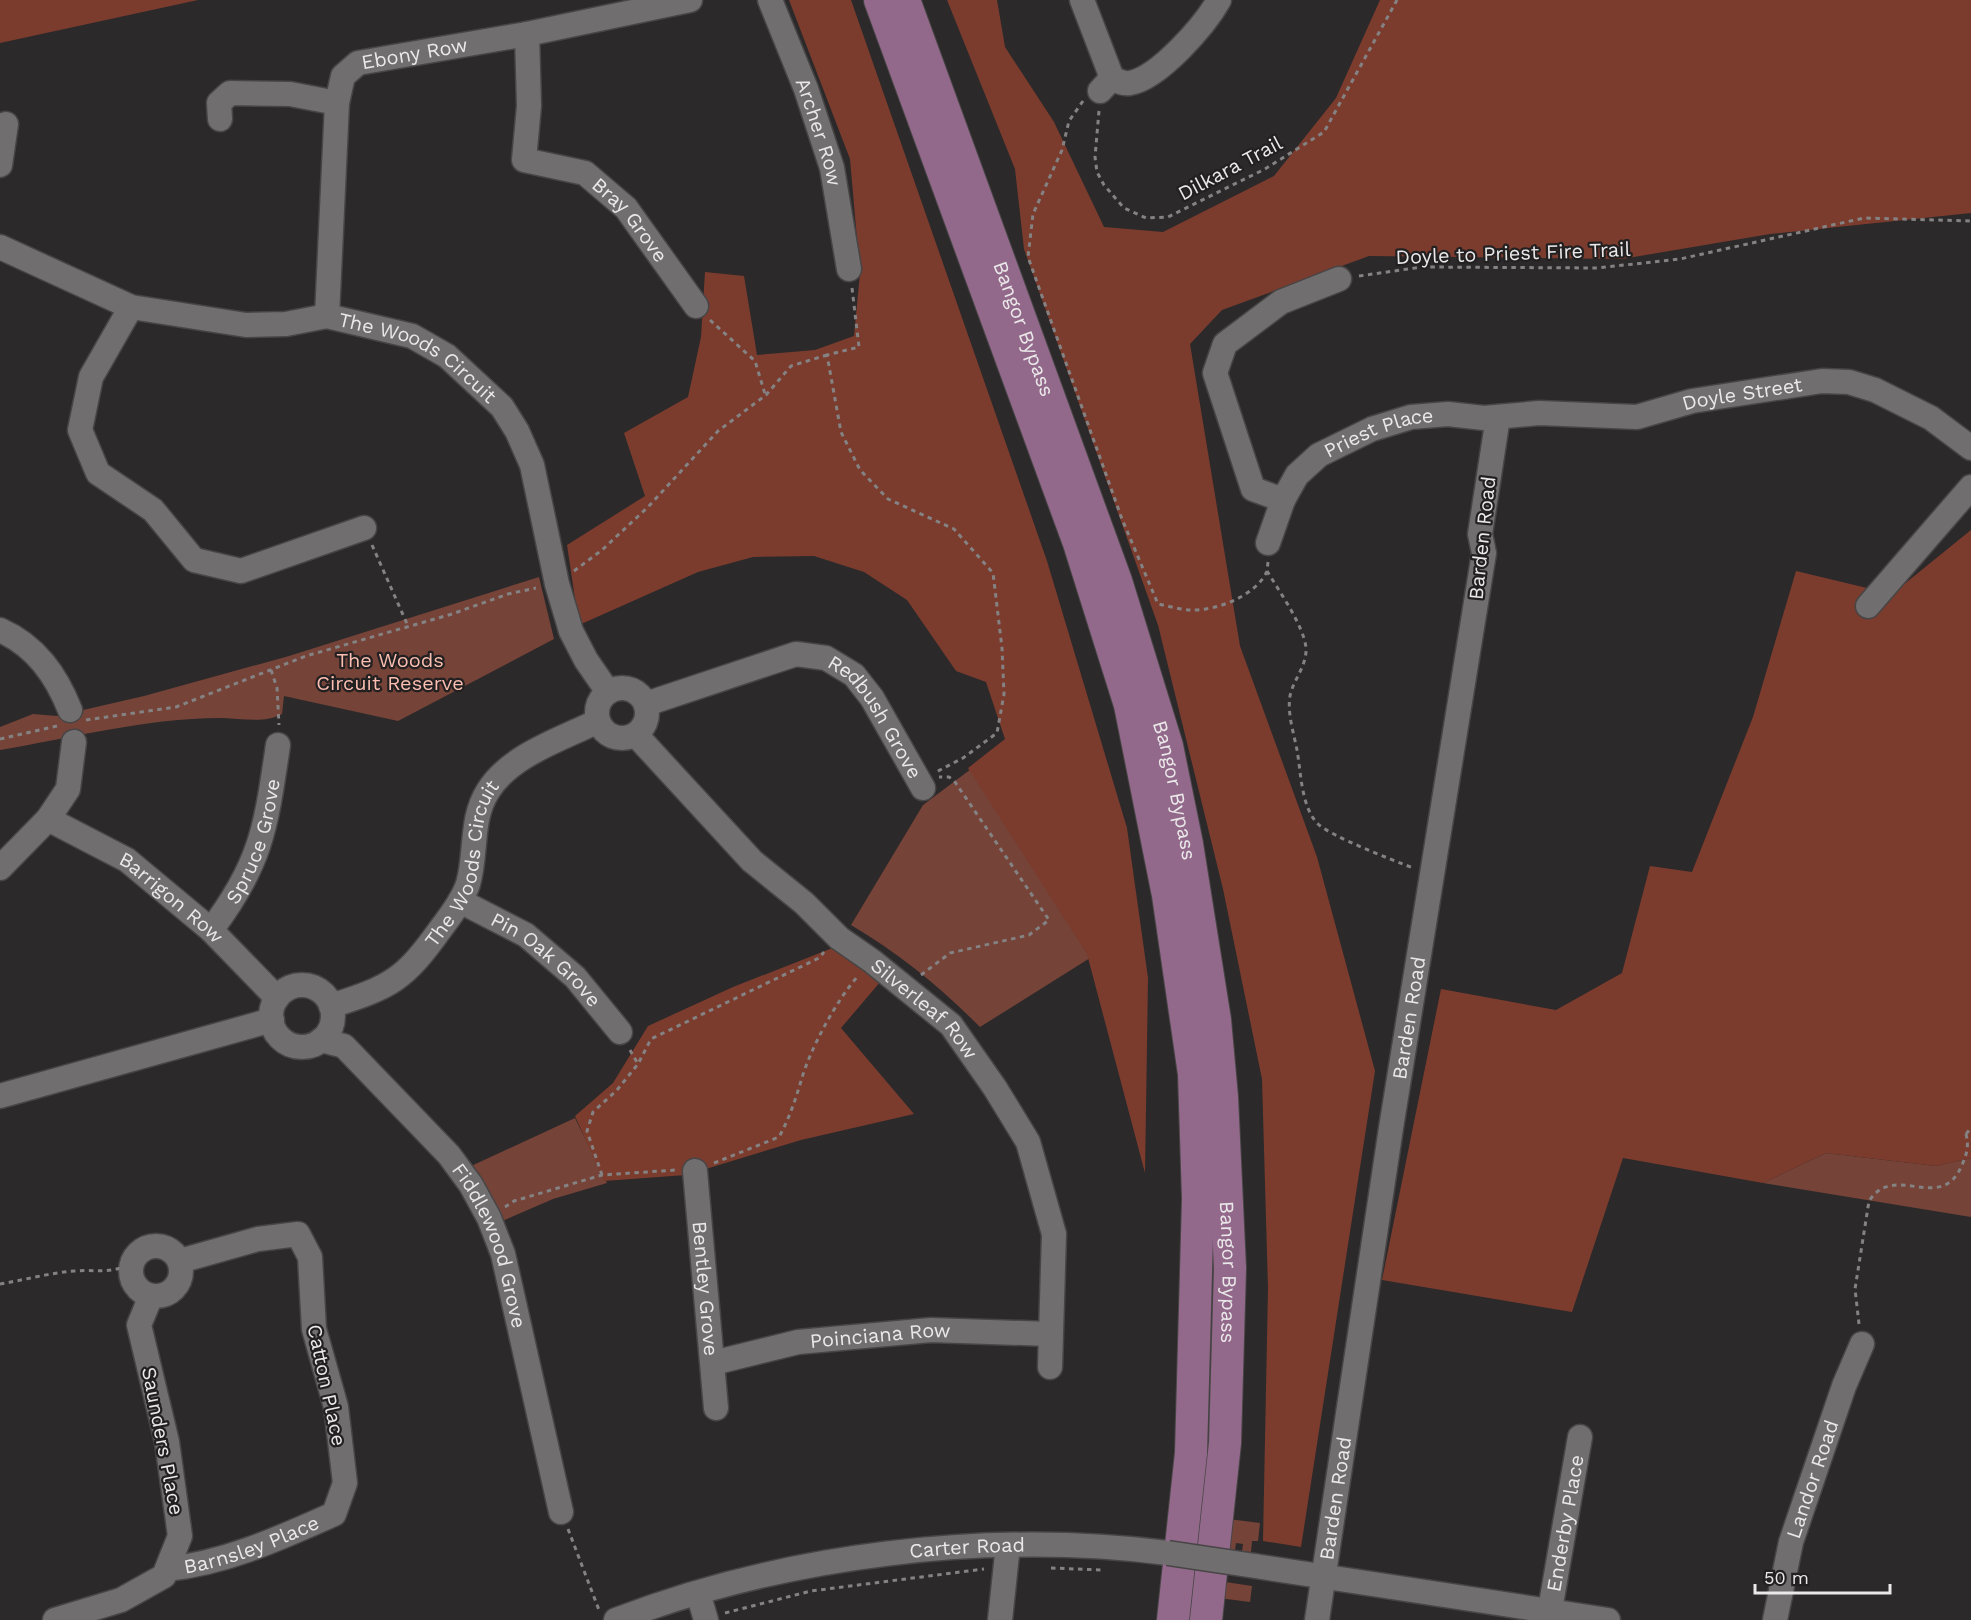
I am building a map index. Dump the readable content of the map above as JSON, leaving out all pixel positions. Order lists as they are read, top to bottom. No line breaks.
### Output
{"streets":{"main road":["Bangor Bypass"],"street":["Ebony Row","Archer Row","Bray Grove","The Woods Circuit","Doyle Street","Priest Place","Barden Road","Redbush Grove","Spruce Grove","Barrigon Row","Pin Oak Grove","Silverleaf Row","Fiddlewood Grove","Bentley Grove","Poinciana Row","Catton Place","Saunders Place","Landor Road","Enderby Place","Barnsley Place","Carter Road"],"path":["Dilkara Trail","Doyle to Priest Fire Trail"]},"crossings":[["Ebony Row","Bray Grove"],["Ebony Row","The Woods Circuit"],["The Woods Circuit","Redbush Grove"],["The Woods Circuit","Barrigon Row"],["The Woods Circuit","Pin Oak Grove"],["The Woods Circuit","Silverleaf Row"],["The Woods Circuit","Fiddlewood Grove"],["Doyle Street","Priest Place"],["Doyle Street","Barden Road"],["Priest Place","Barden Road"],["Barden Road","Carter Road"],["Redbush Grove","Silverleaf Row"],["Spruce Grove","Barrigon Row"],["Barrigon Row","Fiddlewood Grove"],["Silverleaf Row","Poinciana Row"],["Bentley Grove","Poinciana Row"],["Catton Place","Saunders Place"],["Catton Place","Barnsley Place"],["Saunders Place","Barnsley Place"],["Enderby Place","Carter Road"]],"parks":["The Woods Circuit Reserve"],"scale_bar":"50 m"}
